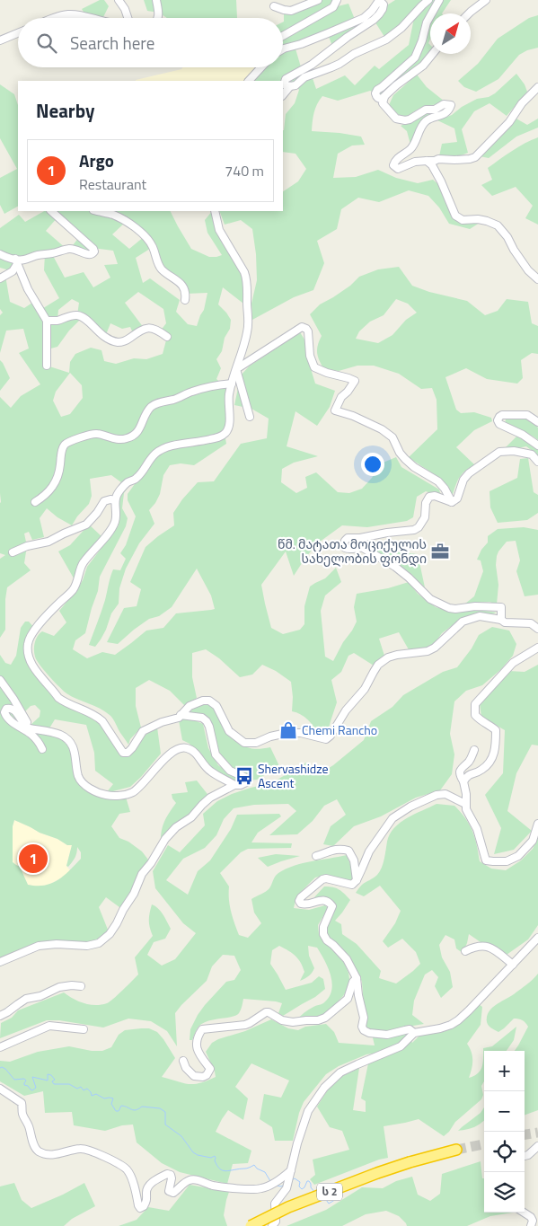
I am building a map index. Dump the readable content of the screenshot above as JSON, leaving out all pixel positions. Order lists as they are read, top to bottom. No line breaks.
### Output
{"streets":{"highway":["ს 2"]},"places":{"office":["წმ. მატათა მოციქულის სახელობის ფონდი"],"shop":["Chemi Rancho"],"bus stop":["Shervashidze Ascent"]},"north":"top right","page":{"search":"Search here","heading":"Nearby","list":[{"mark":"1","name":"Argo","note":"Restaurant","value":"740 m"}],"pins":"1","map_buttons":["+","−"]}}
